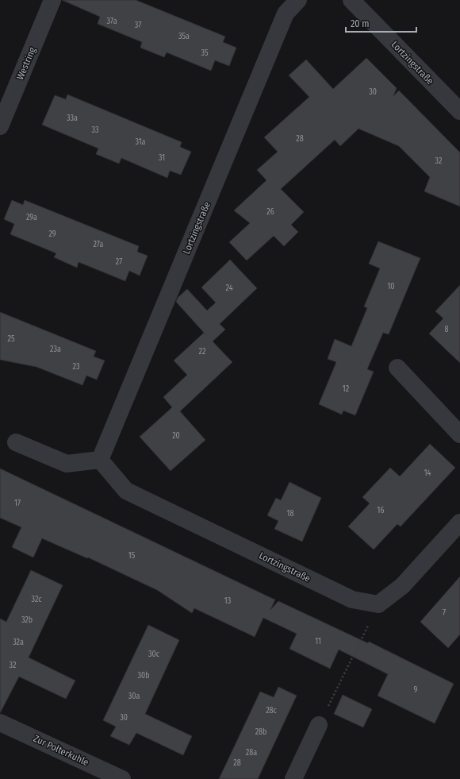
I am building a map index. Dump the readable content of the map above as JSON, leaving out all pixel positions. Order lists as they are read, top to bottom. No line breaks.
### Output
{"streets":{"street":["Lortzingstraße","Westring","Zur Polterkuhle"]},"house_numbers":["37a","37","35a","35","30","33a","33","28","31a","31","32","26","29a","29","27a","27","10","24","8","25","23a","22","23","12","20","14","17","16","18","15","32c","13","7","32b","11","32a","30c","32","30b","9","30a","28c","30","28b","28a","28"],"scale_bar":"20 m"}
